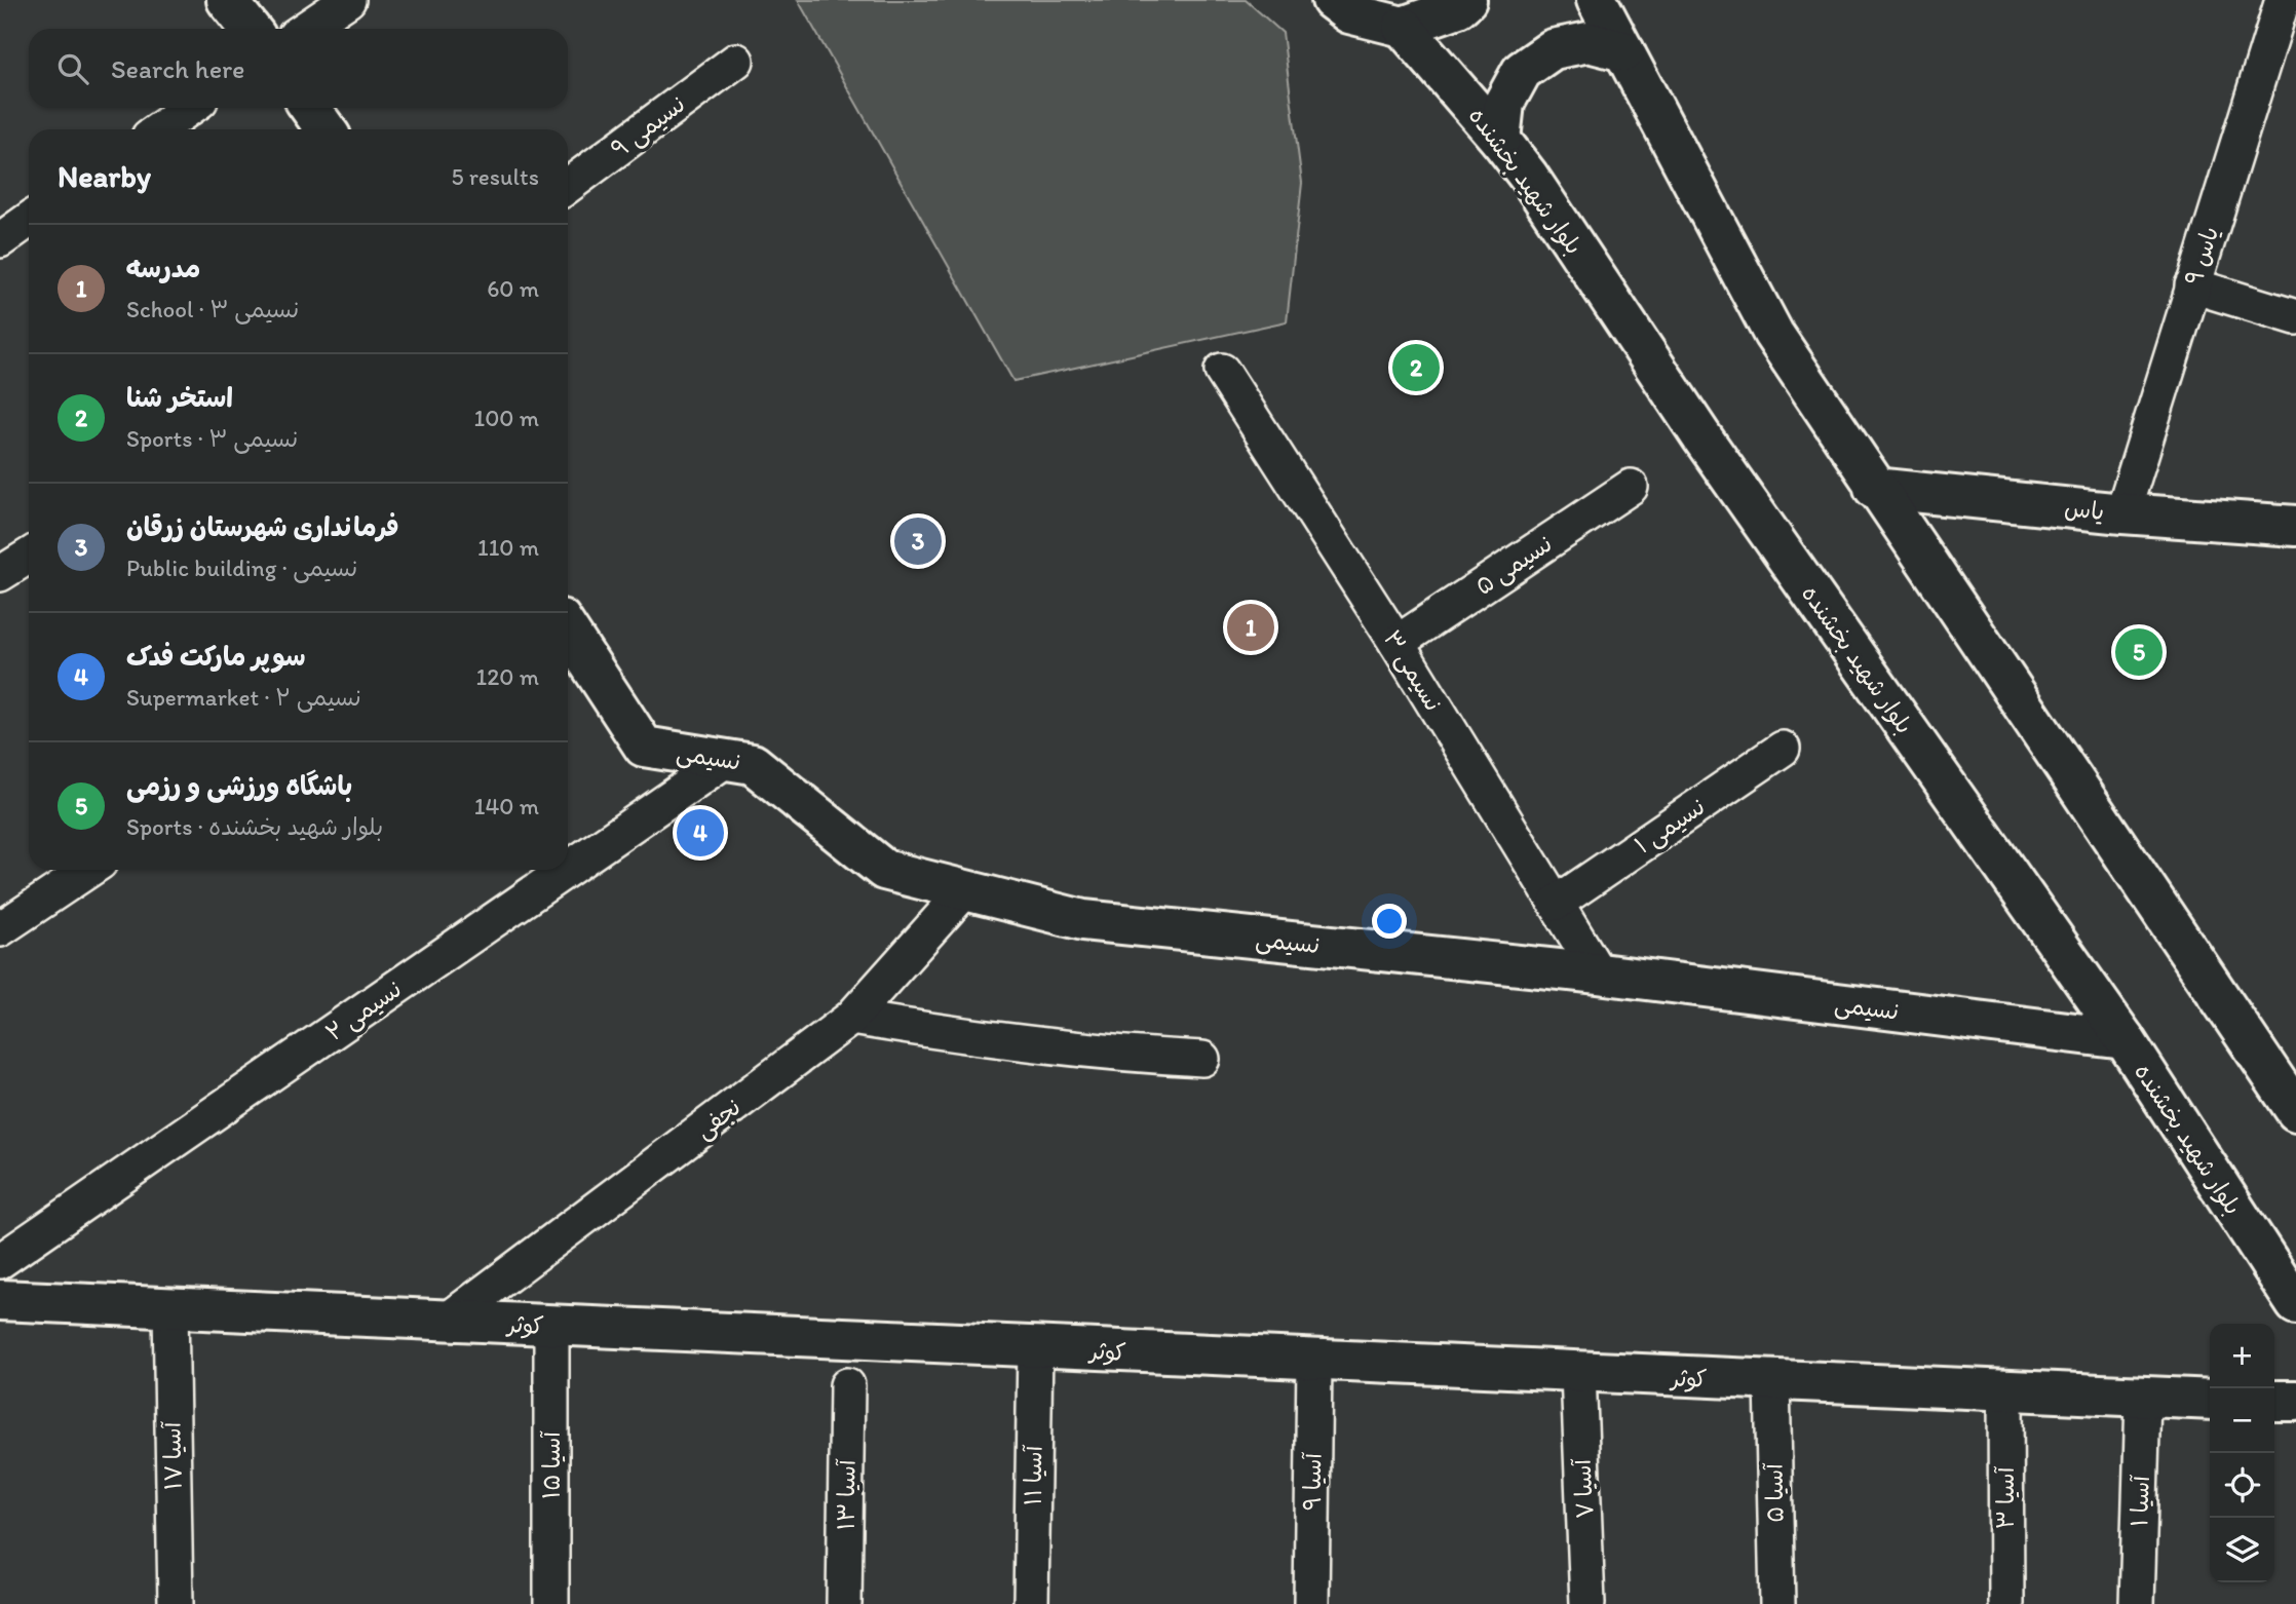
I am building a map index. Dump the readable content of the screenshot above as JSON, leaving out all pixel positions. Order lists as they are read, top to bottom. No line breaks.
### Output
{"streets":{"street":["نسیمی ۹","بلوار شهید بخشنده","یاس ۹","یاس","نسیمی ۵","نسیمی ۳","نسیمی","نسیمی ۱","نسیمی ۲","نجفی","کوثر","آسیا ۱۷","آسیا ۱۵","آسیا ۱۱","آسیا ۹","آسیا ۷","آسیا ۵","آسیا ۱۳","آسیا ۳","آسیا ۱"]},"crossings":[["بلوار شهید بخشنده","نسیمی"],["یاس ۹","یاس"],["نسیمی ۵","نسیمی ۳"],["نسیمی ۳","نسیمی"],["نسیمی ۳","نسیمی ۱"],["نسیمی","نسیمی ۲"],["نسیمی","نجفی"],["نجفی","کوثر"],["کوثر","آسیا ۱۷"],["کوثر","آسیا ۱۵"],["کوثر","آسیا ۱۱"],["کوثر","آسیا ۹"],["کوثر","آسیا ۷"],["کوثر","آسیا ۵"],["کوثر","آسیا ۳"],["کوثر","آسیا ۱"]],"page":{"search":"Search here","heading":["Nearby","5 results"],"list":[{"mark":"1","name":"مدرسه","note":"School · نسیمی ۳","value":"60 m"},{"mark":"2","name":"استخر شنا","note":"Sports · نسیمی ۳","value":"100 m"},{"mark":"3","name":"فرمانداری شهرستان زرقان","note":"Public building · نسیمی","value":"110 m"},{"mark":"4","name":"سوپر مارکت فدک","note":"Supermarket · نسیمی ۲","value":"120 m"},{"mark":"5","name":"باشگاه ورزشی و رزمی","note":"Sports · بلوار شهید بخشنده","value":"140 m"}],"pins":["2","3","1","5","4"],"map_buttons":["+","−"]}}
